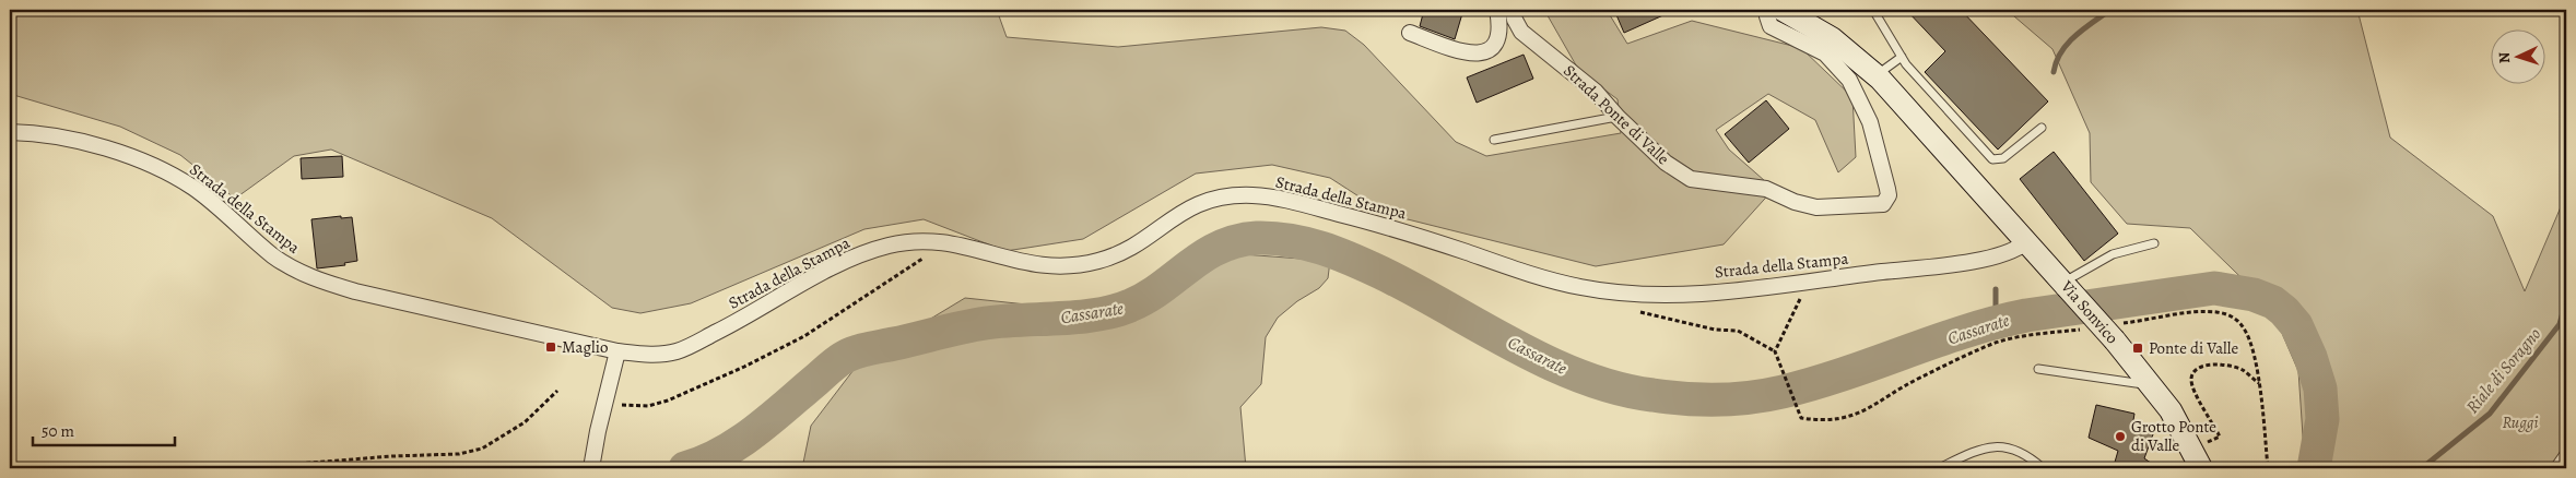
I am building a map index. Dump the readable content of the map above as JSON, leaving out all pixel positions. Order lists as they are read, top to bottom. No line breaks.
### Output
{"streets":{"street":["Strada Ponte di Valle","Strada della Stampa","Via Sonvico"]},"crossings":[["Strada della Stampa","Via Sonvico"]],"water":["Cassarate","Riale di Soragno"],"parks":["Ruggi"],"places":{"transit":["Maglio","Ponte di Valle"],"other":["Grotto Ponte di Valle"]},"scale_bar":"50 m","north":"left"}
